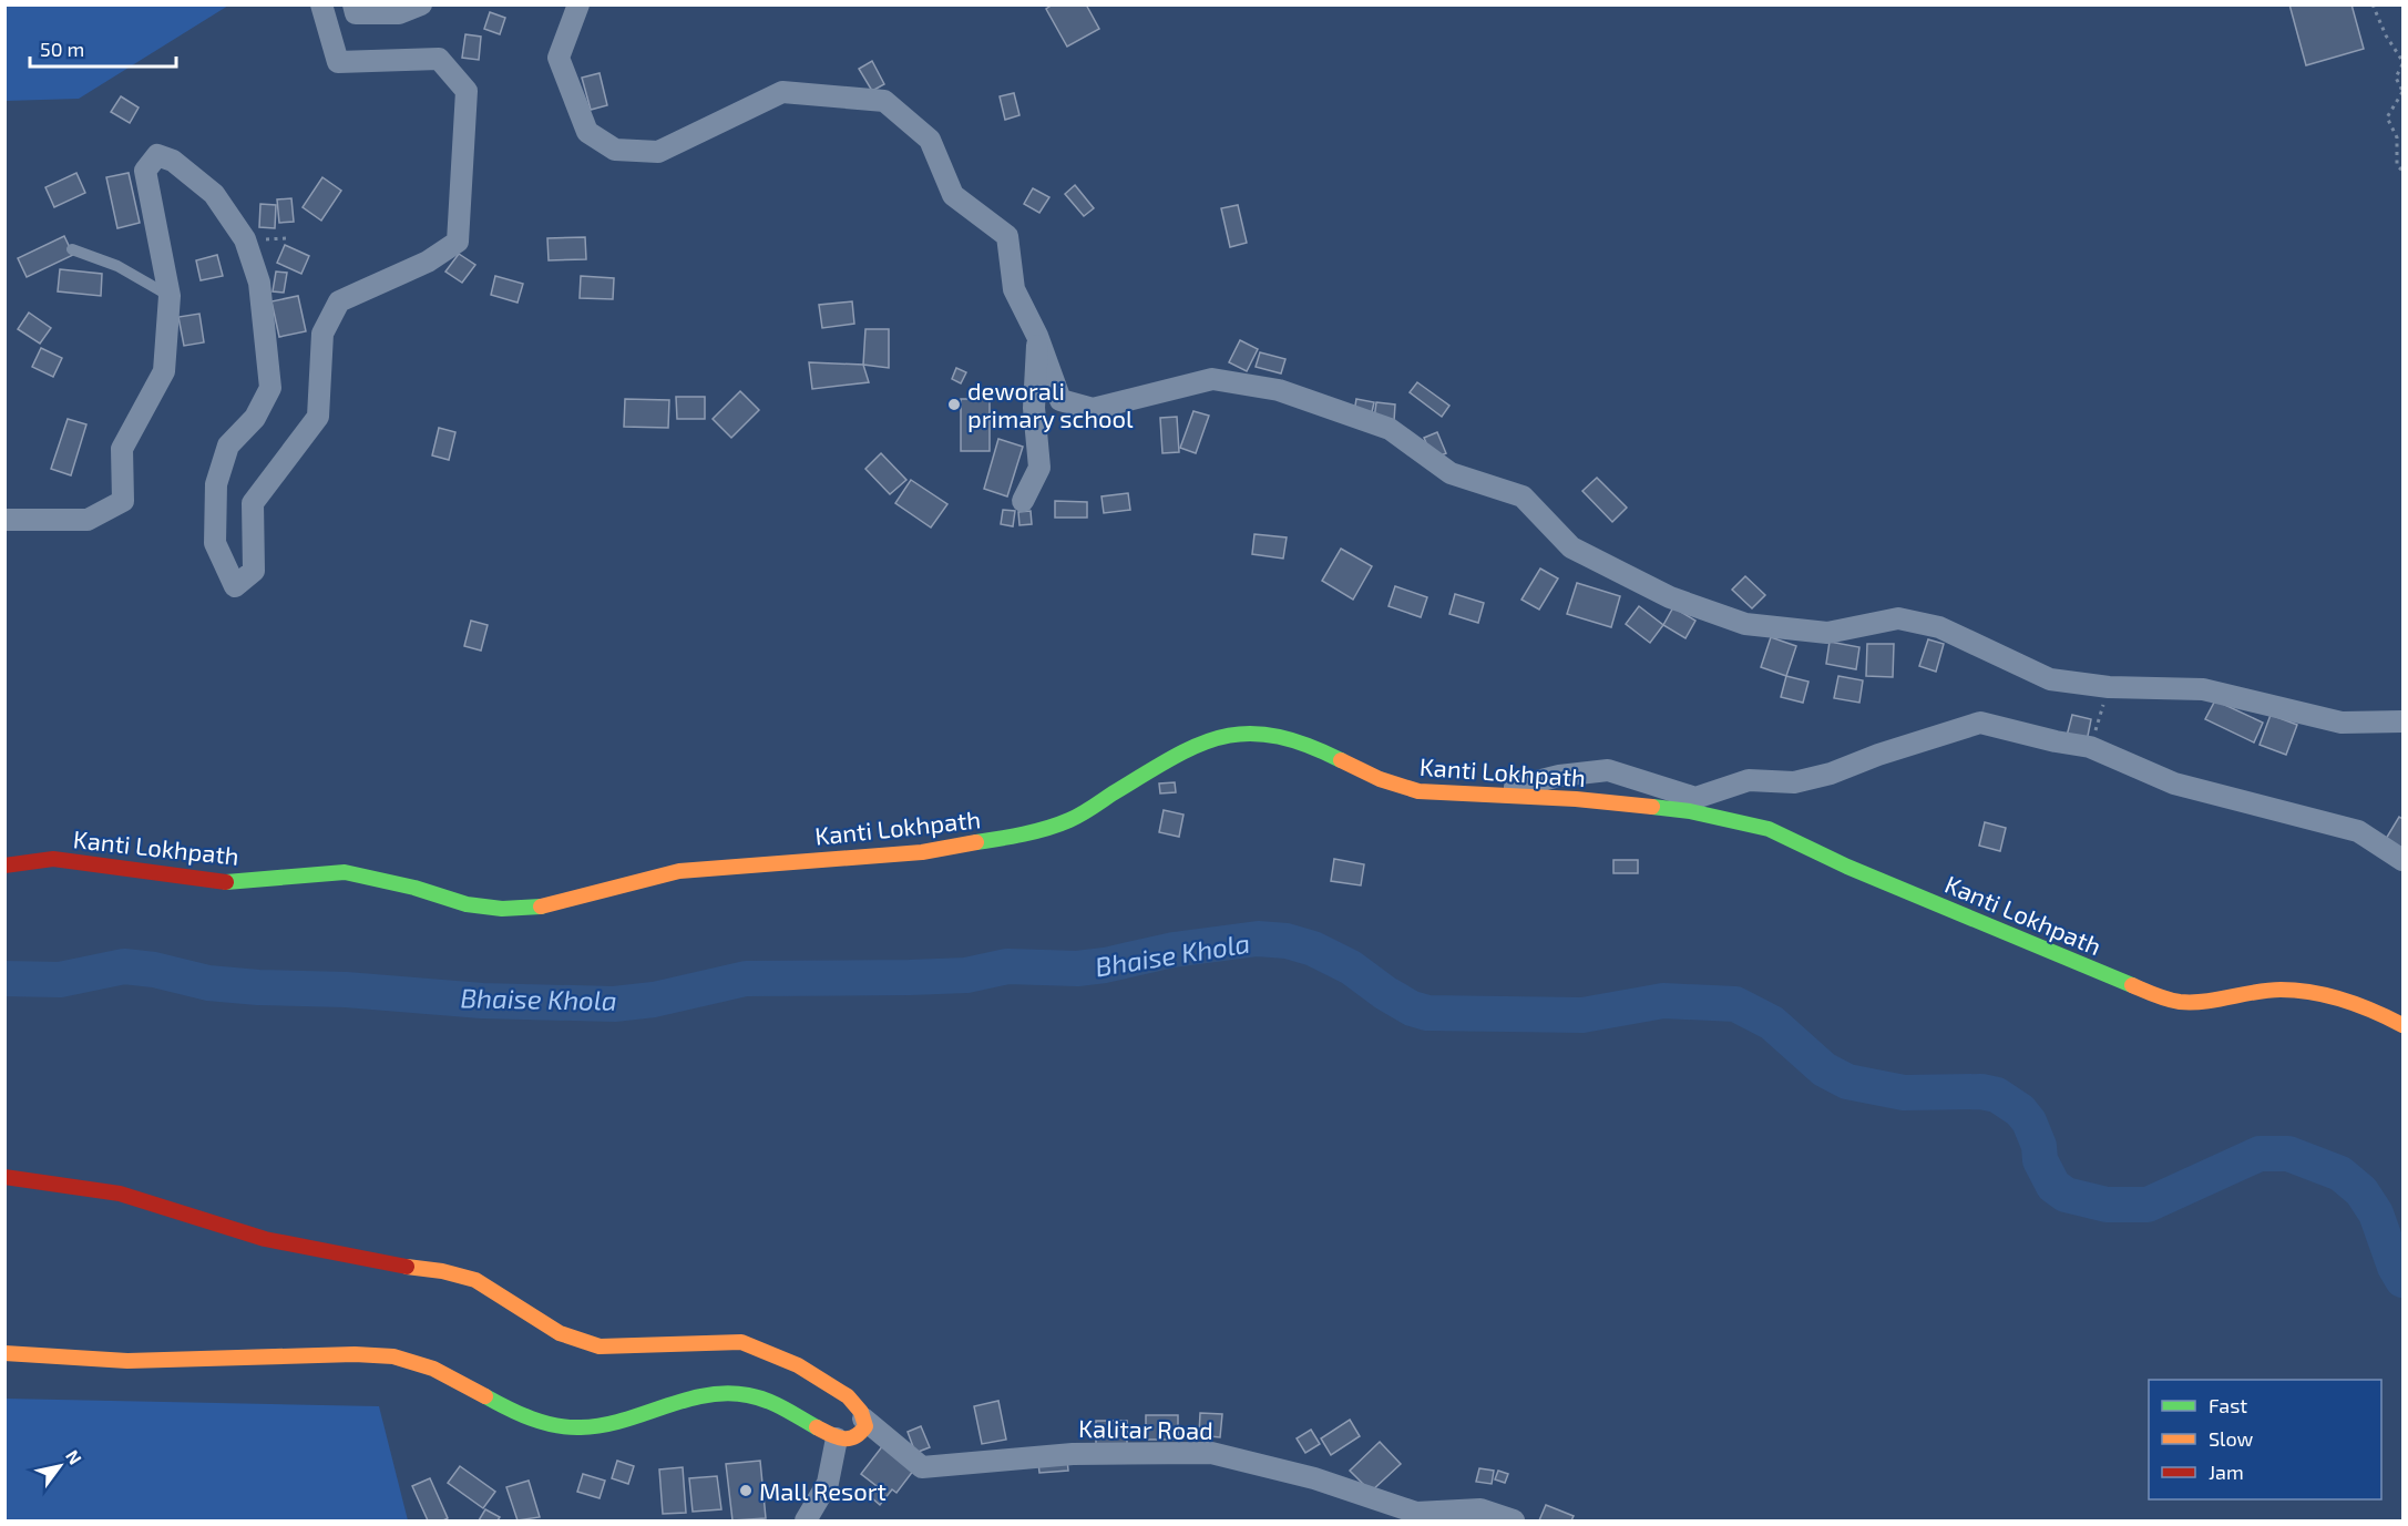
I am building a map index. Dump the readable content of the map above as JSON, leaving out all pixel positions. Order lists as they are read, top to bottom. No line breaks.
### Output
{"streets":{"main road":["Kanti Lokhpath"],"street":["Kalitar Road"]},"water":["Bhaise Khola"],"places":["deworali primary school","Mall Resort"],"legend":["Fast","Slow","Jam"],"scale_bar":"50 m","north":"top right"}
